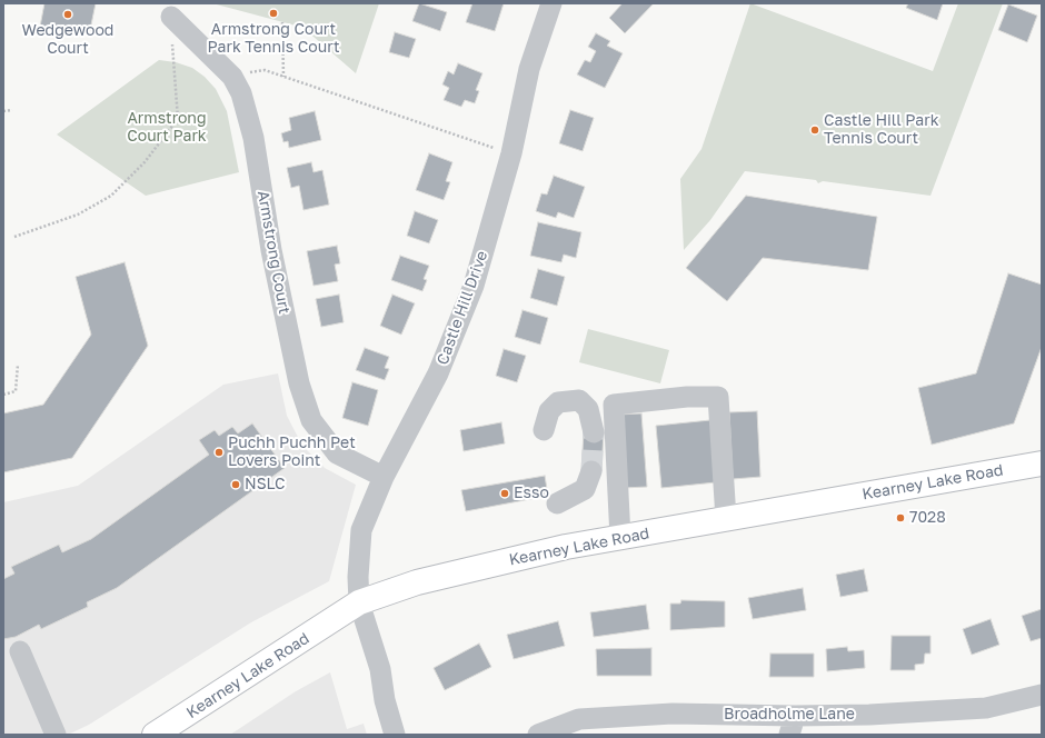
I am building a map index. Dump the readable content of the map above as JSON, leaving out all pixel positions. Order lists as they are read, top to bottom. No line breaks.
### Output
{"streets":{"main road":["Kearney Lake Road"],"street":["Armstrong Court","Castle Hill Drive","Broadholme Lane"]},"crossings":[["Armstrong Court","Castle Hill Drive"],["Castle Hill Drive","Kearney Lake Road"]],"parks":["Armstrong Court Park"],"places":["Armstrong Court Park Tennis Court","Wedgewood Court","Castle Hill Park Tennis Court","Puchh Puchh Pet Lovers Point","NSLC","Esso","7028"]}
